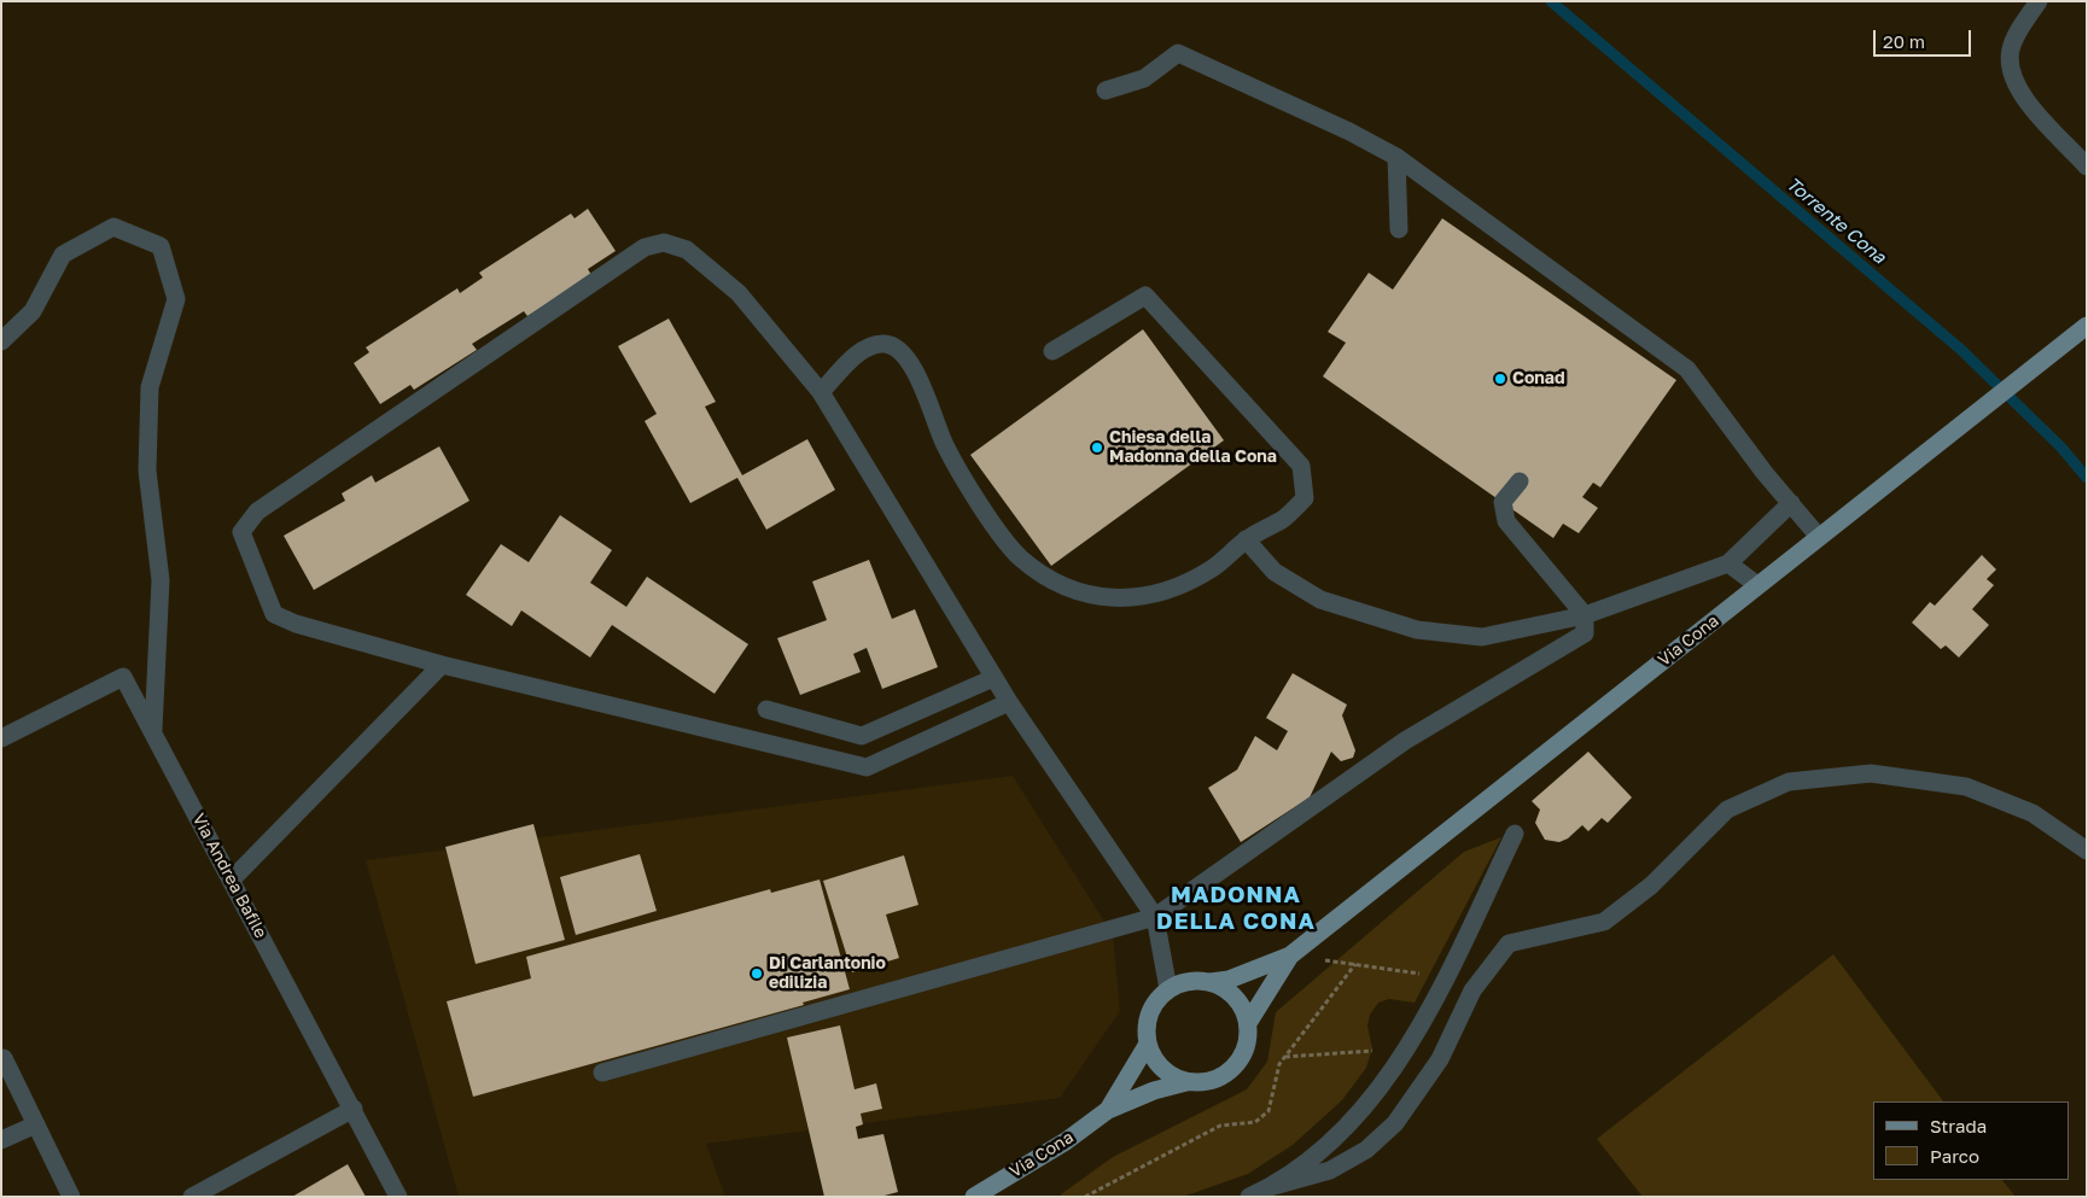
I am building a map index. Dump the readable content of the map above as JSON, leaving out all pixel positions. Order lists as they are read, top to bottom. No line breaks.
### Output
{"streets":{"main road":["Via Cona"],"street":["Via Andrea Bafile"]},"districts":["MADONNA DELLA CONA"],"water":["Torrente Cona"],"places":["Conad","Chiesa della Madonna della Cona","Di Carlantonio edilizia"],"legend":["Strada","Parco"],"scale_bar":"20 m"}
